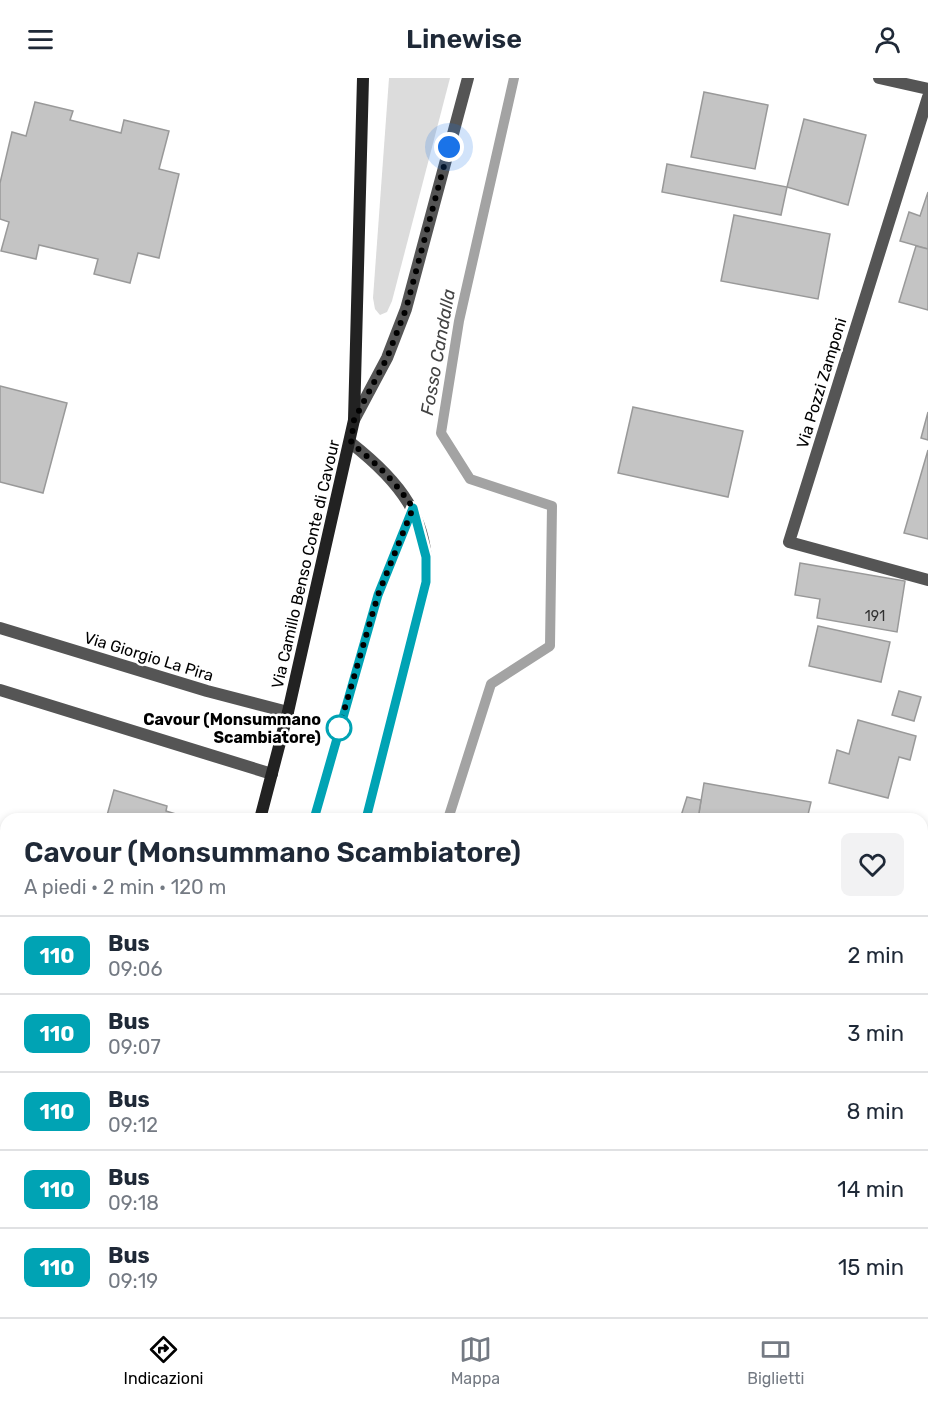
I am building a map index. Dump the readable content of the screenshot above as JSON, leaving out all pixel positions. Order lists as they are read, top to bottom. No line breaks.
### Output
{"streets":{"main road":["Via Camillo Benso Conte di Cavour"],"street":["Via Pozzi Zamponi","Via Giorgio La Pira"]},"crossings":[["Via Camillo Benso Conte di Cavour","Via Giorgio La Pira"]],"water":["Fosso Candalla"],"places":["Cavour (Monsummano Scambiatore)"],"lines":["bus line 110"],"house_numbers":["191"],"page":{"header":"Linewise","heading":["Cavour (Monsummano Scambiatore)","A piedi · 2 min · 120 m"],"list":[{"mark":"110","name":"Bus","note":"09:06","value":"2 min"},{"mark":"110","name":"Bus","note":"09:07","value":"3 min"},{"mark":"110","name":"Bus","note":"09:12","value":"8 min"},{"mark":"110","name":"Bus","note":"09:18","value":"14 min"},{"mark":"110","name":"Bus","note":"09:19","value":"15 min"}],"tabs":["Indicazioni","Mappa","Biglietti"]}}
